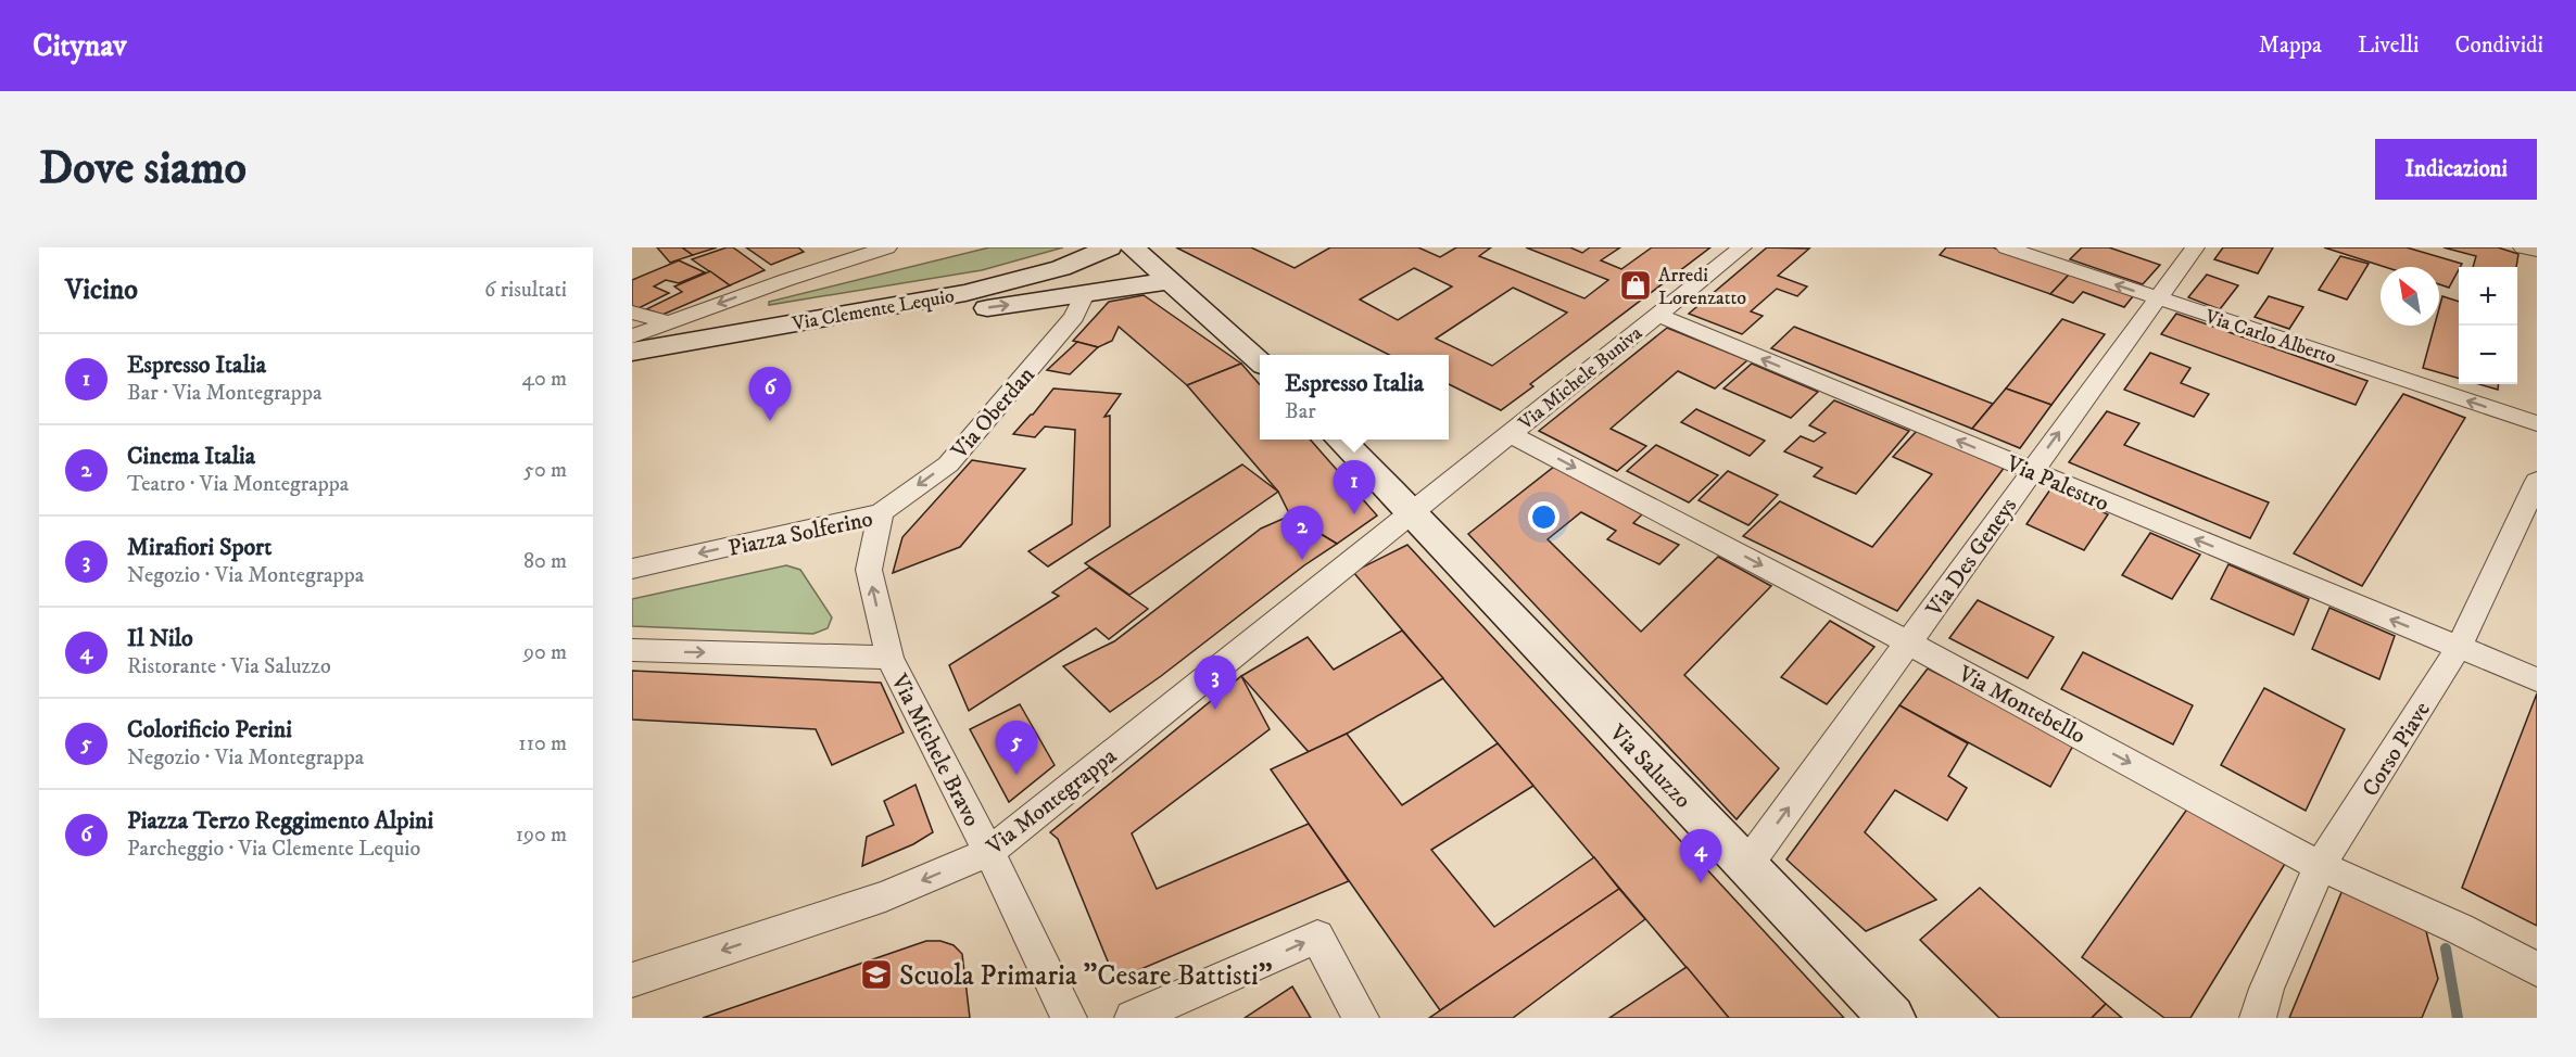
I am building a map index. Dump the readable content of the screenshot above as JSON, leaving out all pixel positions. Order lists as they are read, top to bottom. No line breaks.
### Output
{"streets":{"main road":["Via Clemente Lequio","Via Saluzzo"],"street":["Via Carlo Alberto","Via Michele Buniva","Via Oberdan","Via Palestro","Piazza Solferino","Via Des Geneys","Via Montebello","Corso Piave","Via Michele Bravo","Via Montegrappa"]},"crossings":[["Via Carlo Alberto","Via Des Geneys"],["Via Michele Buniva","Via Palestro"],["Via Michele Buniva","Via Montebello"],["Via Michele Buniva","Via Saluzzo"],["Via Michele Buniva","Via Montegrappa"],["Via Oberdan","Piazza Solferino"],["Via Palestro","Via Des Geneys"],["Via Palestro","Corso Piave"],["Piazza Solferino","Via Michele Bravo"],["Via Des Geneys","Via Montebello"],["Via Des Geneys","Via Saluzzo"],["Via Montebello","Corso Piave"],["Via Michele Bravo","Via Montegrappa"],["Via Saluzzo","Via Montegrappa"]],"one_way":["Via Carlo Alberto","Via Oberdan","Via Palestro","Via Des Geneys","Via Montebello","Via Montegrappa"],"places":{"shop":["Arredi Lorenzatto"],"school or university":["Scuola Primaria \"Cesare Battisti\""]},"north":"top left","page":{"header":"Citynav","nav":["Mappa","Livelli","Condividi"],"buttons":"Indicazioni","title":"Dove siamo","heading":["Vicino","6 risultati"],"map_buttons":["+","−"],"list":[{"mark":"1","name":"Espresso Italia","note":"Bar · Via Montegrappa","value":"40 m"},{"mark":"2","name":"Cinema Italia","note":"Teatro · Via Montegrappa","value":"50 m"},{"mark":"3","name":"Mirafiori Sport","note":"Negozio · Via Montegrappa","value":"80 m"},{"mark":"4","name":"Il Nilo","note":"Ristorante · Via Saluzzo","value":"90 m"},{"mark":"5","name":"Colorificio Perini","note":"Negozio · Via Montegrappa","value":"110 m"},{"mark":"6","name":"Piazza Terzo Reggimento Alpini","note":"Parcheggio · Via Clemente Lequio","value":"190 m"}],"popup":["Espresso Italia","Bar"],"pins":["6","1","2","3","5","4"]}}
